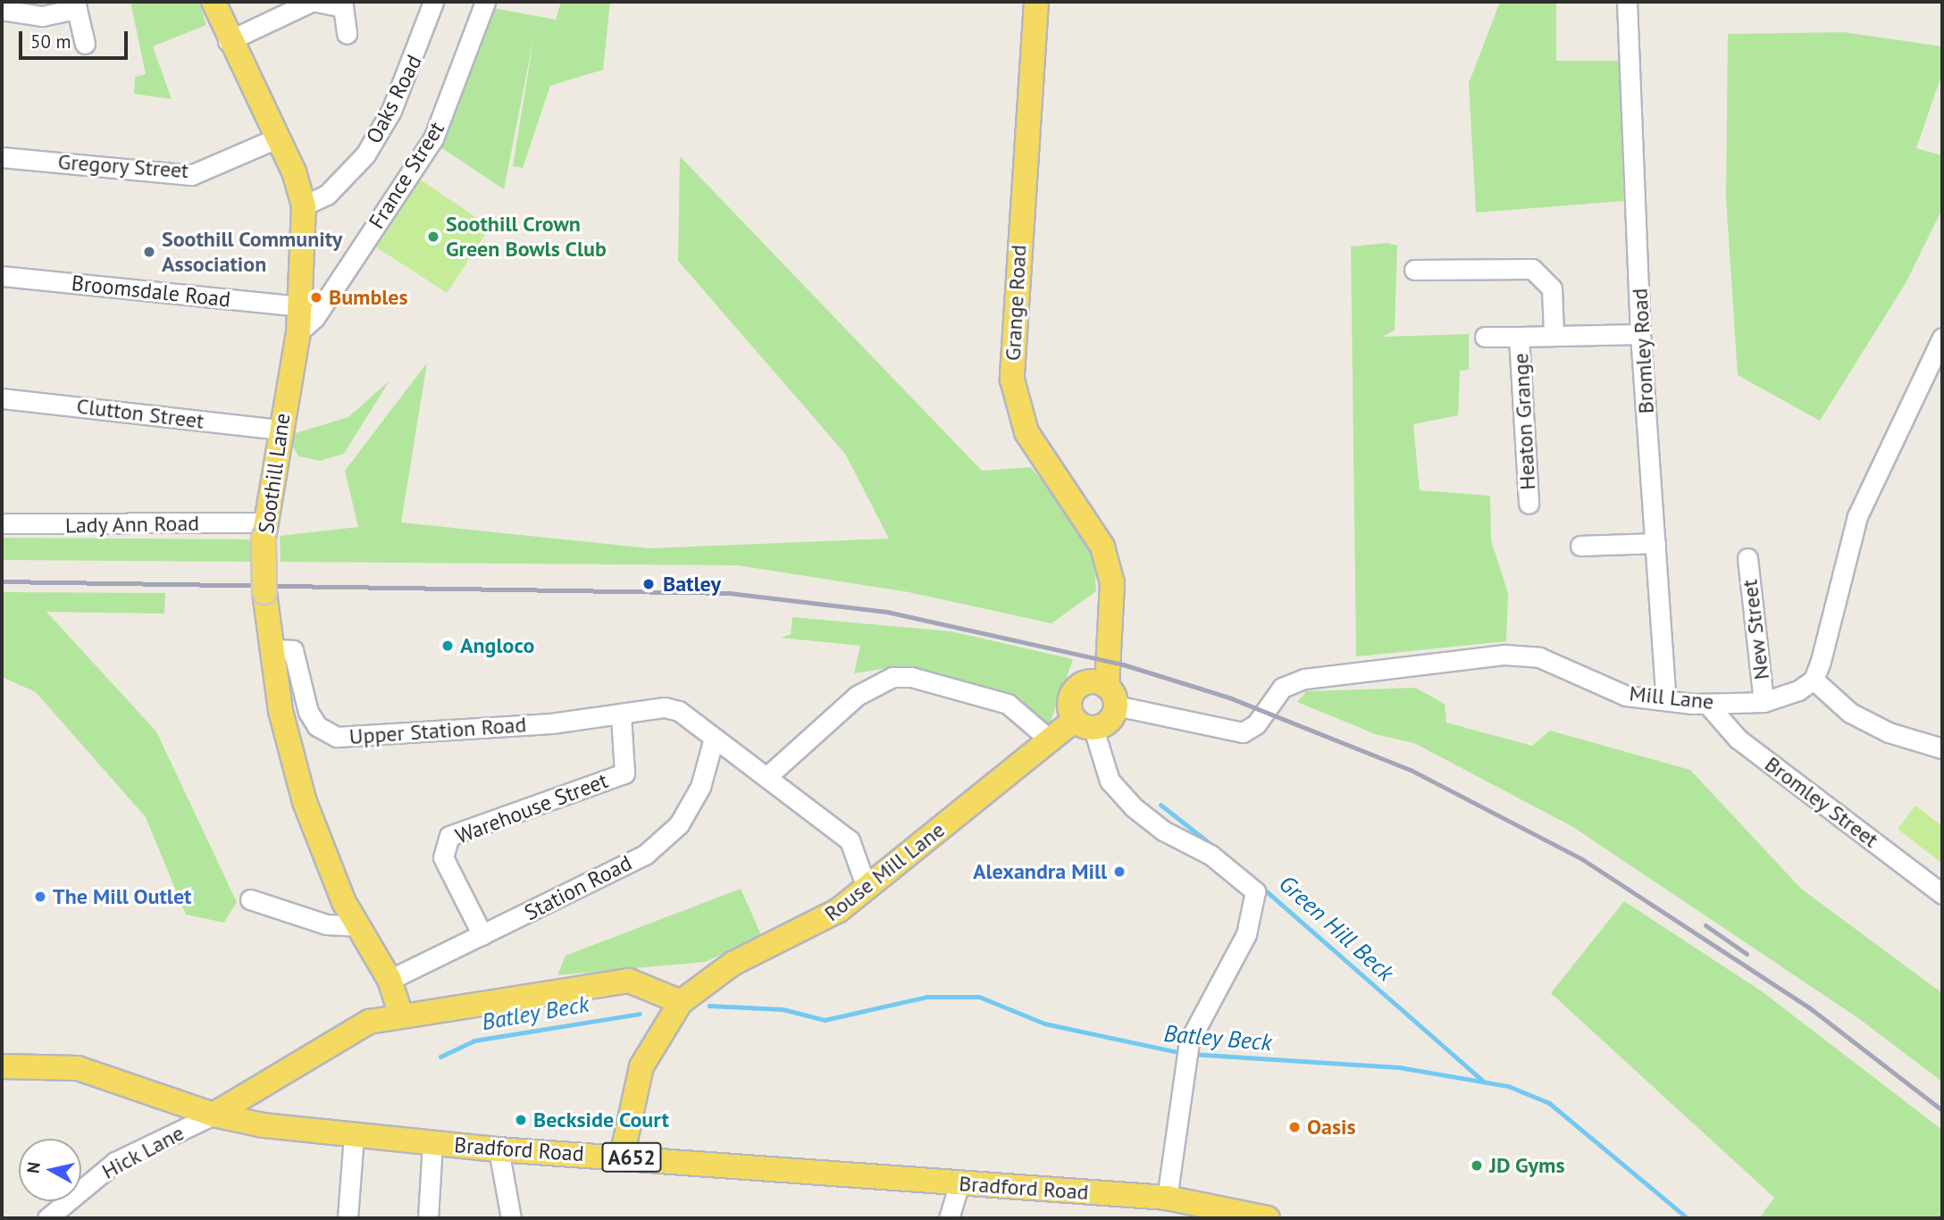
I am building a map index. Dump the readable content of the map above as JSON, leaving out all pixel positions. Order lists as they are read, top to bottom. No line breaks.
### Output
{"streets":{"main road":["Grange Road","Soothill Lane","Rouse Mill Lane","Bradford Road","A652"],"street":["Oaks Road","Gregory Street","France Street","Broomsdale Road","Bromley Road","Clutton Street","Heaton Grange","Lady Ann Road","New Street","Mill Lane","Upper Station Road","Bromley Street","Warehouse Street","Station Road","Hick Lane"]},"crossings":[["Oaks Road","Soothill Lane"],["Gregory Street","Soothill Lane"],["France Street","Soothill Lane"],["Broomsdale Road","Soothill Lane"],["Grange Road","Mill Lane"],["Grange Road","Rouse Mill Lane"],["Bromley Road","Mill Lane"],["Clutton Street","Soothill Lane"],["Soothill Lane","Lady Ann Road"],["Soothill Lane","Upper Station Road"],["Soothill Lane","Station Road"],["New Street","Mill Lane"],["Mill Lane","Bromley Street"],["Mill Lane","Rouse Mill Lane"],["Upper Station Road","Warehouse Street"],["Warehouse Street","Station Road"],["Rouse Mill Lane","Bradford Road"],["Bradford Road","Hick Lane"]],"water":["Green Hill Beck","Batley Beck"],"places":["Soothill Crown Green Bowls Club","Soothill Community Association","Bumbles","Batley","Angloco","Alexandra Mill","The Mill Outlet","Beckside Court","Oasis","JD Gyms"],"scale_bar":"50 m","north":"left"}
